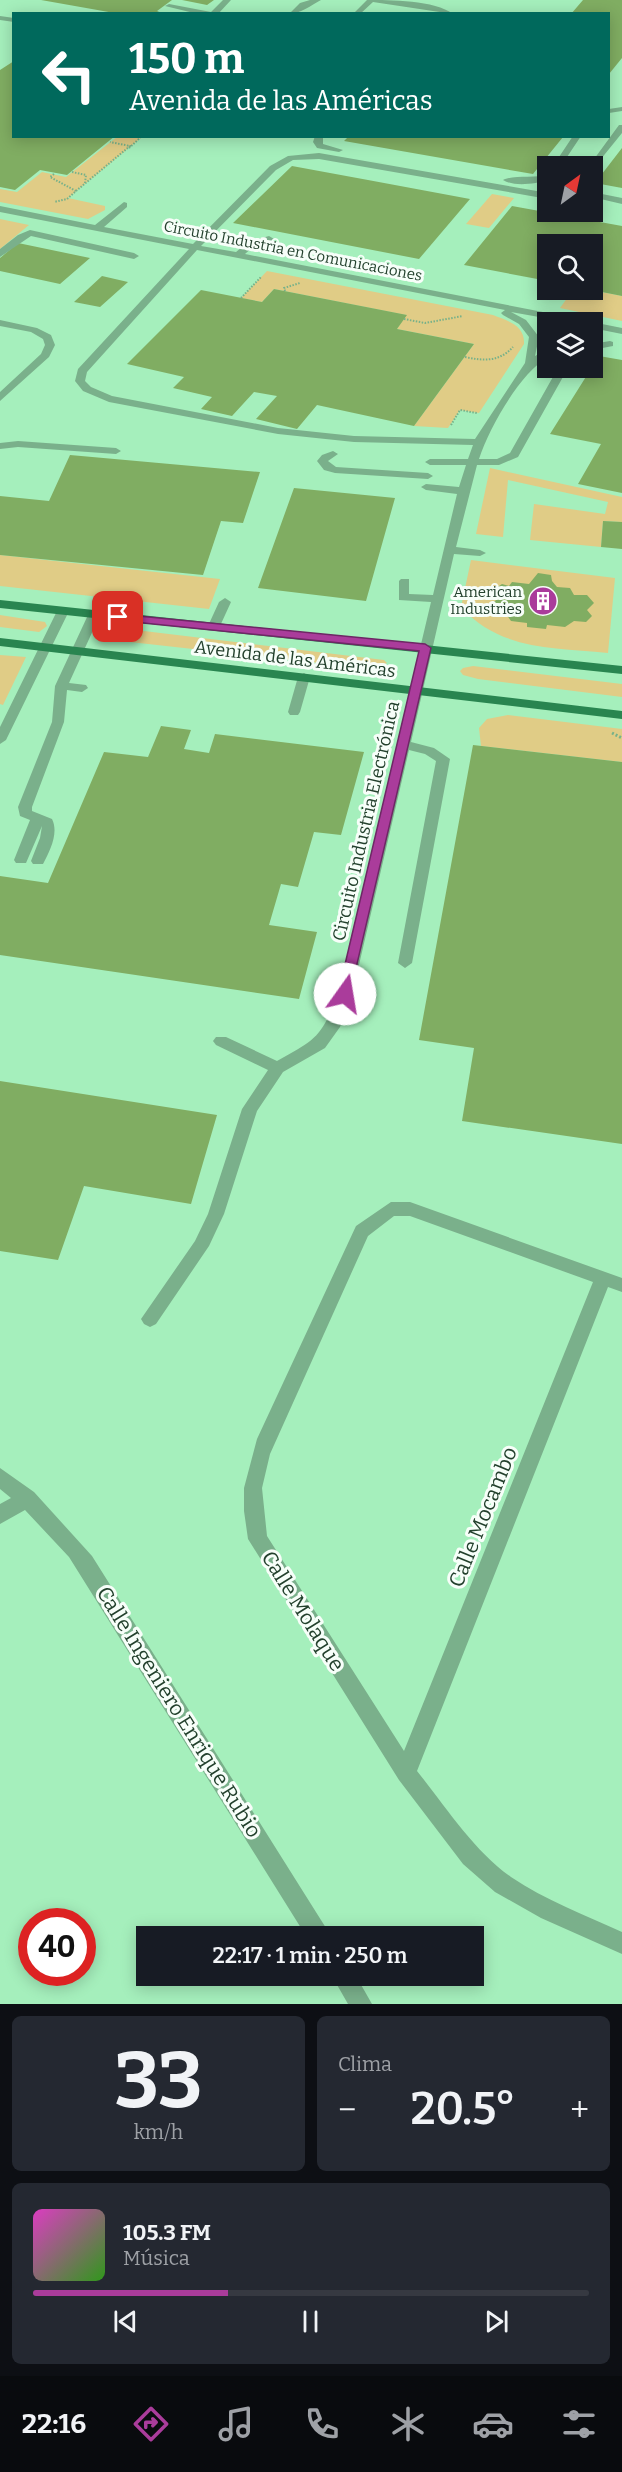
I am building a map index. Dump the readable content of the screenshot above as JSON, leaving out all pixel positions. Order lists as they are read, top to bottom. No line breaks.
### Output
{"streets":{"main road":["Avenida de las Américas"],"street":["Circuito Industria en Comunicaciones","Circuito Industria Electrónica","Calle Mocambo","Calle Molaque","Calle Ingeniero Enrique Rubio"]},"crossings":[["Circuito Industria en Comunicaciones","Circuito Industria Electrónica"],["Avenida de las Américas","Circuito Industria Electrónica"],["Calle Mocambo","Calle Molaque"]],"places":{"building":["American Industries"]},"north":"top right","page":{"turn":["150 m","Avenida de las Américas"],"limit":"40","trip":"22:17 · 1 min · 250 m","tile":[["33","km/h"],"Clima"],"heat":["−","20.5°","+"],"song":["105.3 FM","Música"],"tabs":"22:16"}}
